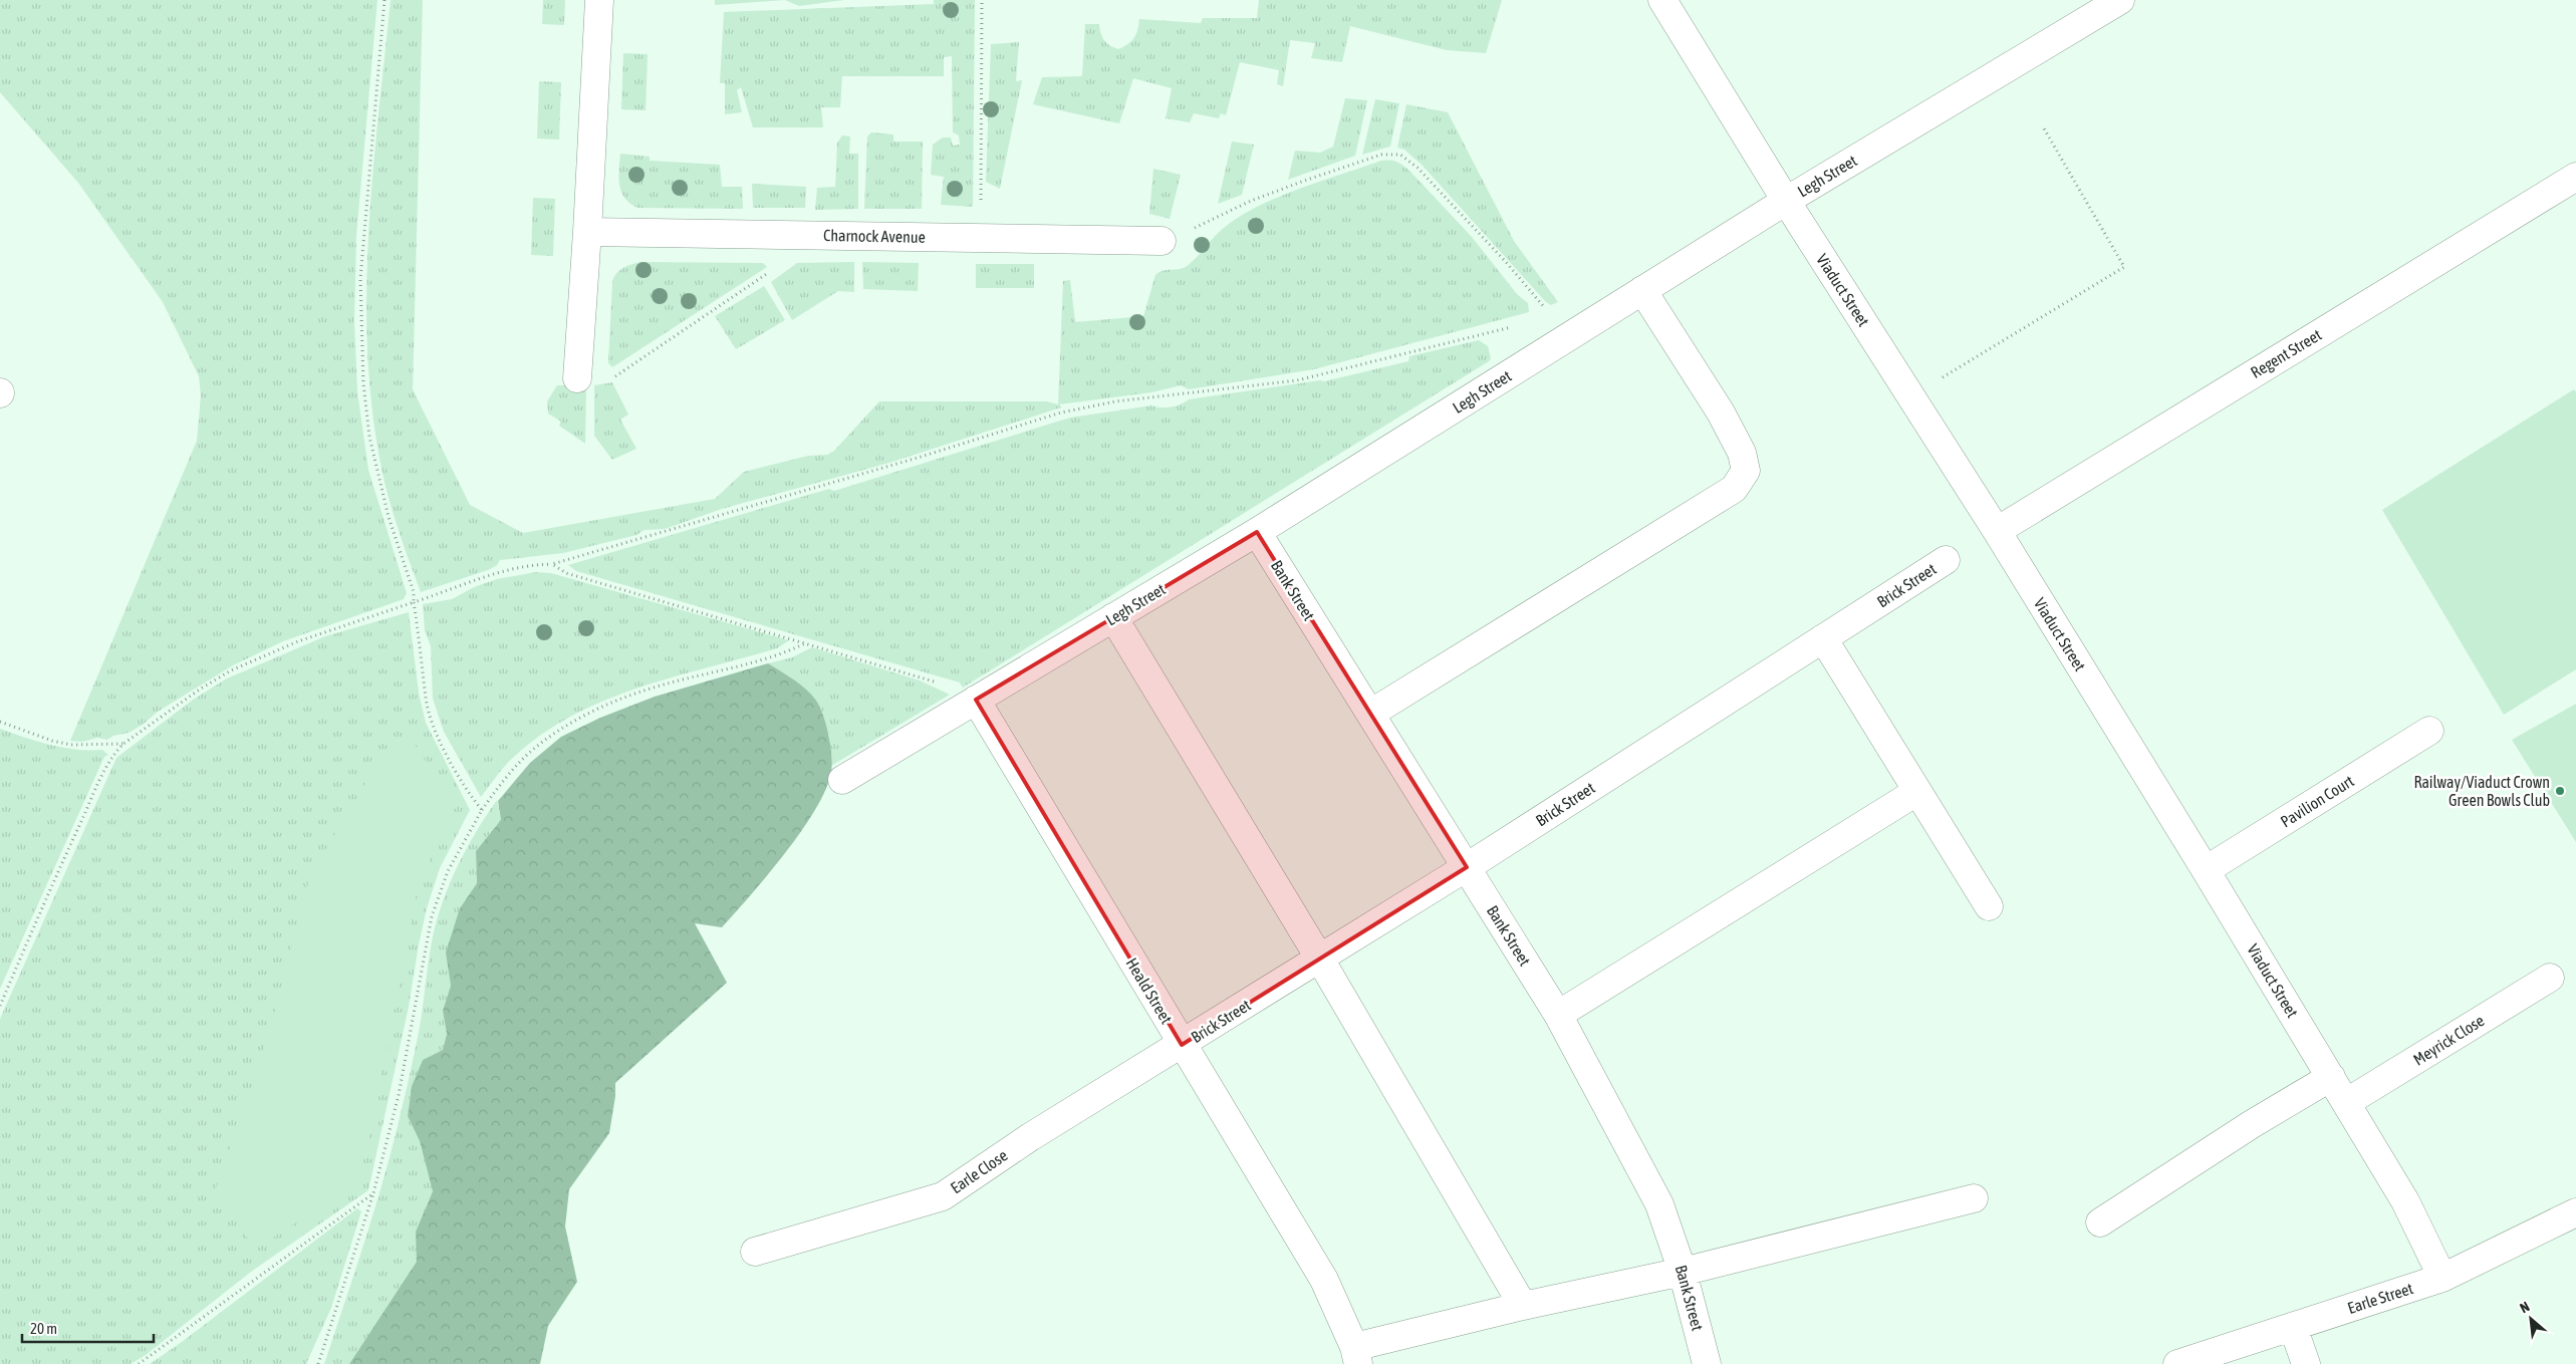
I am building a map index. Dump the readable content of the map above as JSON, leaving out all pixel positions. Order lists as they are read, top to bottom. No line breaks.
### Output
{"streets":{"street":["Legh Street","Charnock Avenue","Viaduct Street","Regent Street","Brick Street","Bank Street","Pavilion Court","Heald Street","Meyrick Close","Earle Close","Earle Street"]},"crossings":[["Legh Street","Viaduct Street"],["Legh Street","Bank Street"],["Legh Street","Heald Street"],["Viaduct Street","Regent Street"],["Viaduct Street","Pavilion Court"],["Viaduct Street","Meyrick Close"],["Viaduct Street","Earle Street"],["Brick Street","Bank Street"],["Brick Street","Heald Street"],["Brick Street","Earle Close"],["Heald Street","Earle Close"]],"places":["Railway/Viaduct Crown Green Bowls Club"],"scale_bar":"20 m","north":"top left"}
